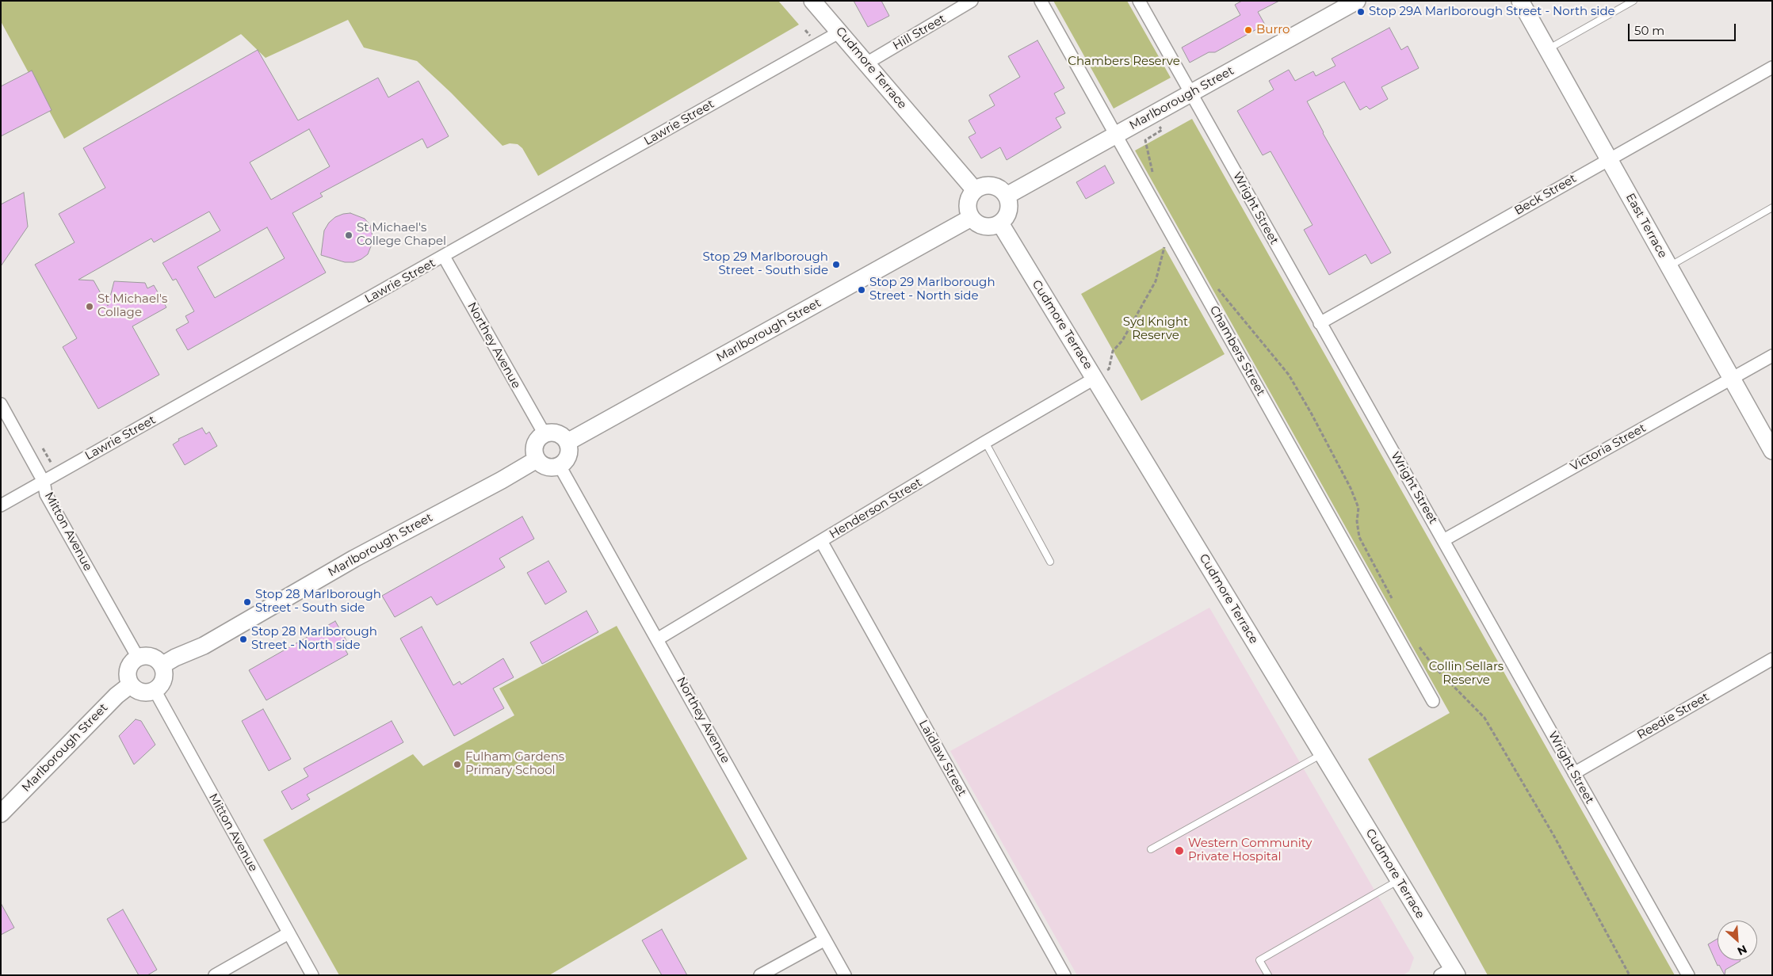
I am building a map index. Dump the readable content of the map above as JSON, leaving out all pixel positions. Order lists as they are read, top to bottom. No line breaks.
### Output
{"streets":{"street":["Hill Street","Cudmore Terrace","Marlborough Street","Lawrie Street","Beck Street","Wright Street","East Terrace","Northey Avenue","Chambers Street","Victoria Street","Henderson Street","Mitton Avenue","Reedie Street","Laidlaw Street"]},"crossings":[["Hill Street","Cudmore Terrace"],["Cudmore Terrace","Marlborough Street"],["Cudmore Terrace","Lawrie Street"],["Cudmore Terrace","Henderson Street"],["Marlborough Street","Wright Street"],["Marlborough Street","Northey Avenue"],["Marlborough Street","Chambers Street"],["Marlborough Street","Mitton Avenue"],["Lawrie Street","Northey Avenue"],["Lawrie Street","Mitton Avenue"],["Beck Street","Wright Street"],["Beck Street","East Terrace"],["Wright Street","Victoria Street"],["Wright Street","Reedie Street"],["East Terrace","Victoria Street"],["Northey Avenue","Henderson Street"],["Henderson Street","Laidlaw Street"]],"parks":["Chambers Reserve","Syd Knight Reserve","Collin Sellars Reserve"],"places":["Stop 29A Marlborough Street - North side","Burro","St Michael's College Chapel","Stop 29 Marlborough Street - South side","Stop 29 Marlborough Street - North side","St Michael's Collage","Stop 28 Marlborough Street - South side","Stop 28 Marlborough Street - North side","Fulham Gardens Primary School","Western Community Private Hospital"],"scale_bar":"50 m","north":"bottom right"}
